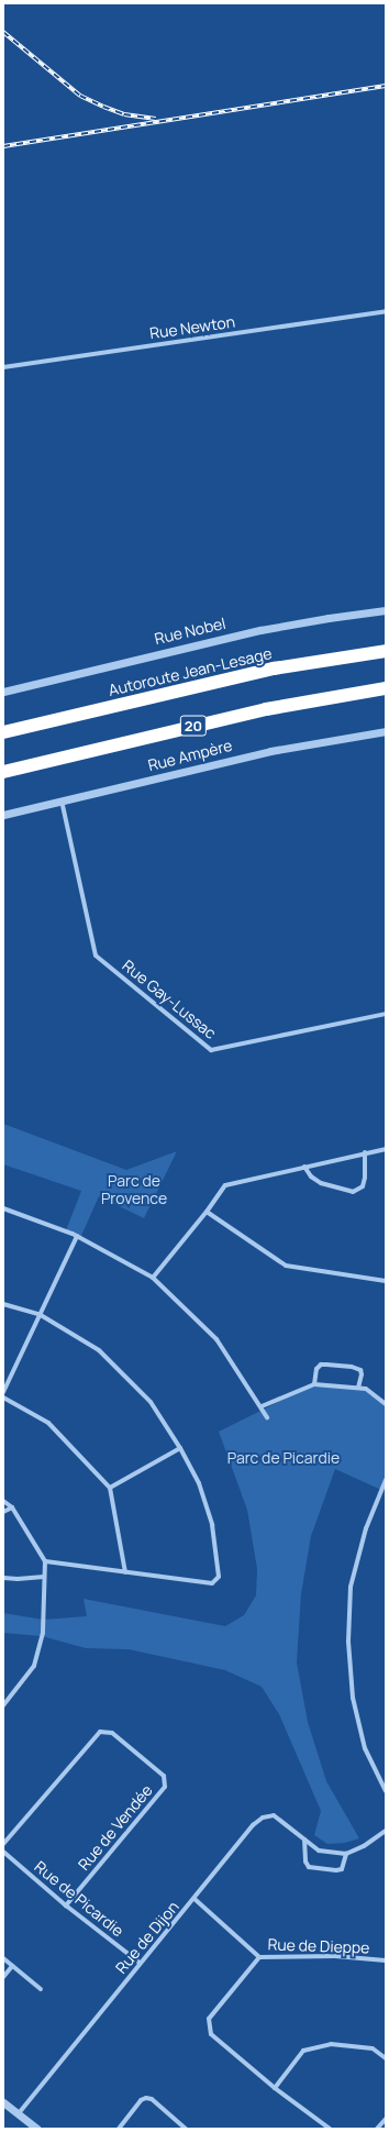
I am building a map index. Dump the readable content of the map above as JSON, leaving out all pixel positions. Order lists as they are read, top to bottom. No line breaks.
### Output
{"streets":{"highway":["Autoroute Jean-Lesage","20"],"street":["Rue Newton","Rue Nobel","Rue Ampère","Rue Gay-Lussac","Rue de Vendée","Rue de Picardie","Rue de Dijon","Rue de Dieppe"]},"crossings":[["Rue Ampère","Rue Gay-Lussac"],["Rue de Vendée","Rue de Picardie"],["Rue de Picardie","Rue de Dijon"],["Rue de Dijon","Rue de Dieppe"]],"parks":["Parc de Provence","Parc de Picardie"]}
